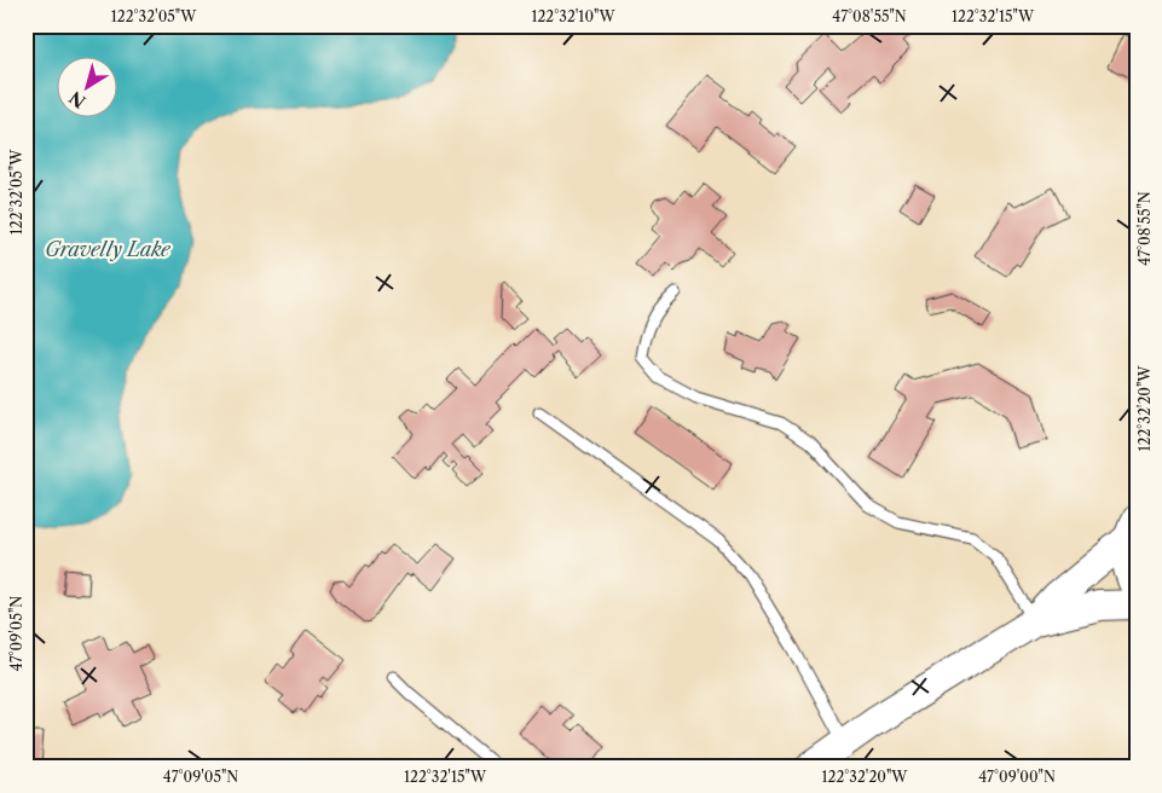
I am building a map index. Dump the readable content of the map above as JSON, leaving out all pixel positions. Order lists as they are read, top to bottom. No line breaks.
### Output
{"water":["Gravelly Lake"],"north":"bottom left","coordinates":["122°32'05\"W","122°32'10\"W","47°08'55\"N","122°32'15\"W","122°32'20\"W","47°09'05\"N","47°09'00\"N"]}
